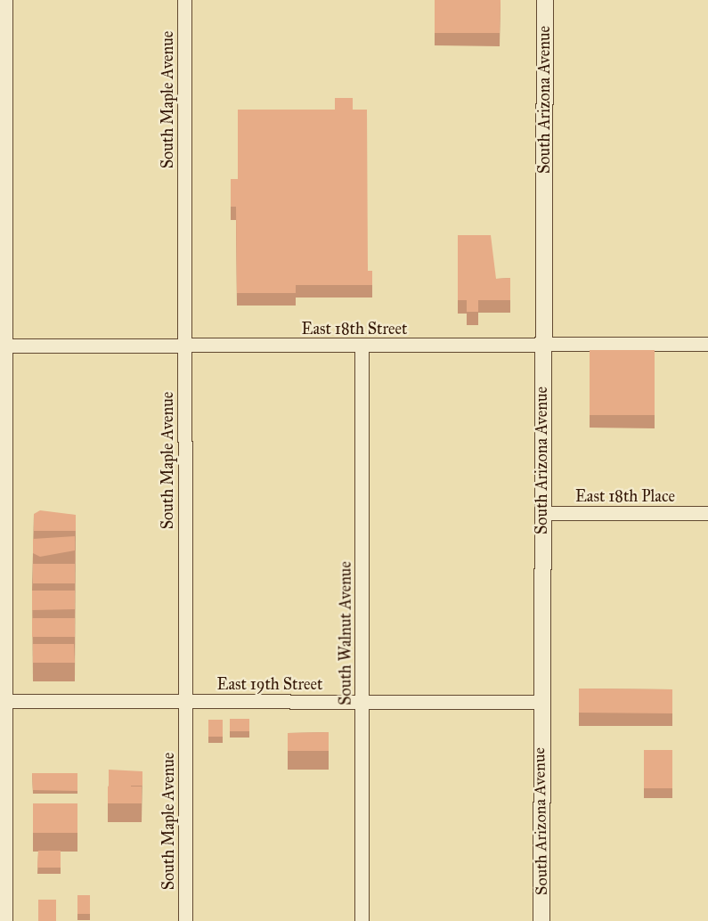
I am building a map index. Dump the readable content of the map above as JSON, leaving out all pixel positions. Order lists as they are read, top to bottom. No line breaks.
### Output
{"streets":{"street":["South Maple Avenue","South Arizona Avenue","East 18th Street","East 18th Place","South Walnut Avenue","East 19th Street"]},"crossings":[["South Maple Avenue","East 18th Street"],["South Maple Avenue","East 19th Street"],["South Arizona Avenue","East 18th Street"],["South Arizona Avenue","East 18th Place"],["South Arizona Avenue","East 19th Street"],["East 18th Street","South Walnut Avenue"],["South Walnut Avenue","East 19th Street"]]}
